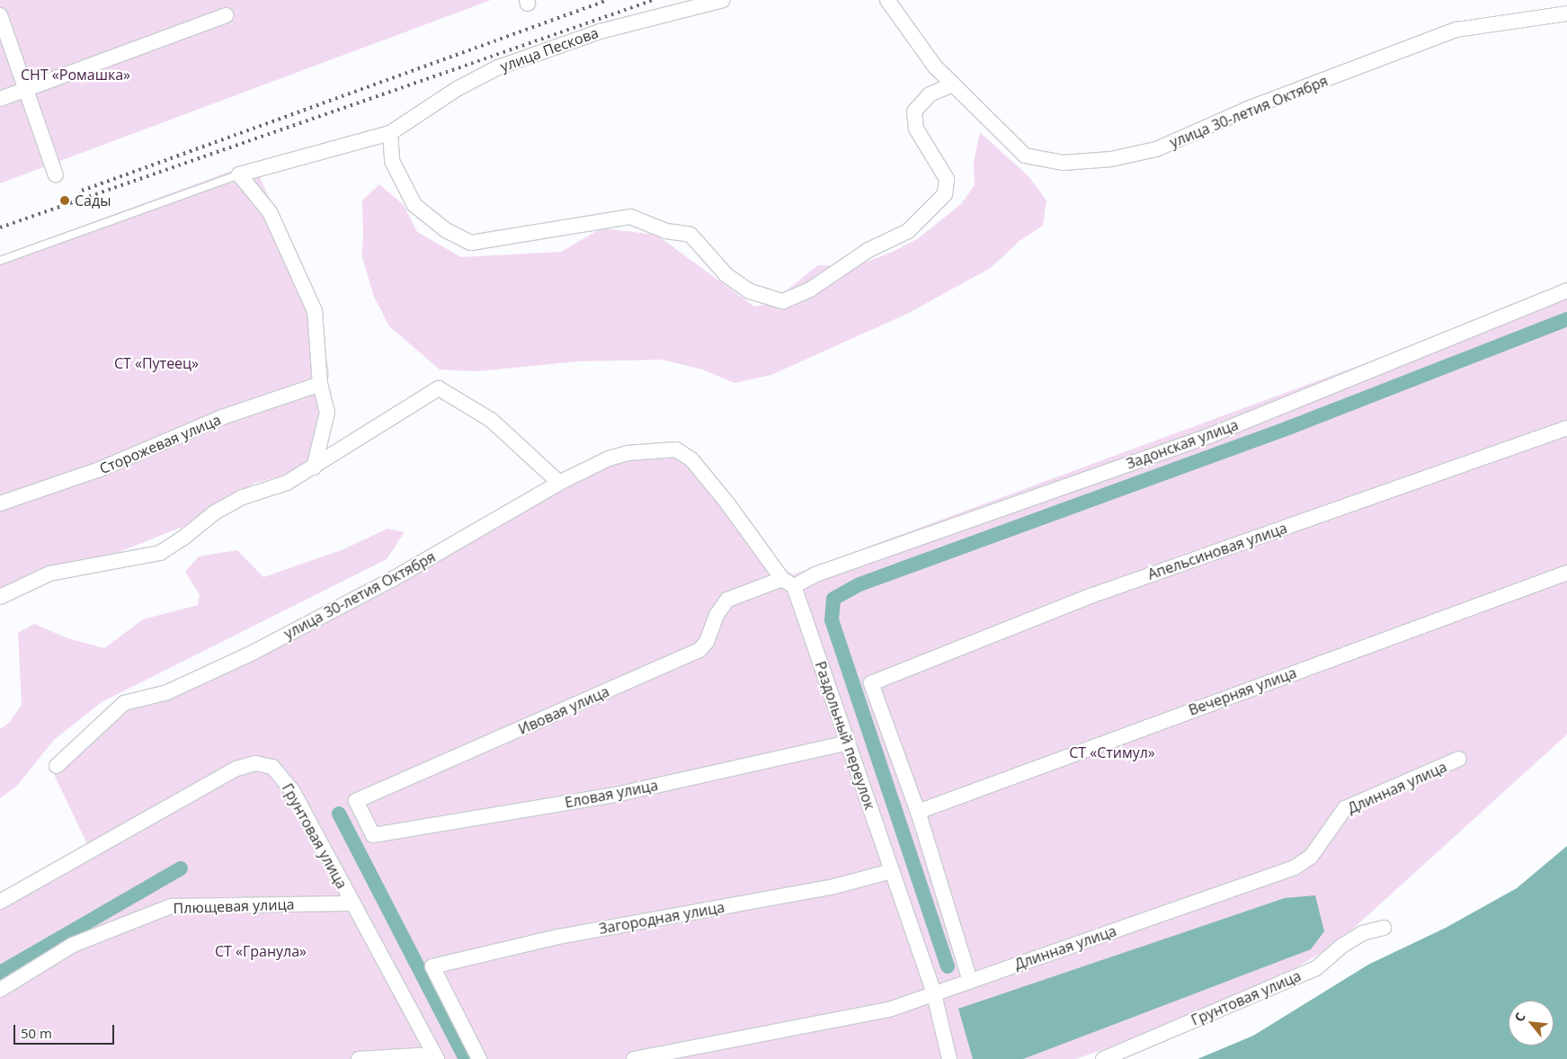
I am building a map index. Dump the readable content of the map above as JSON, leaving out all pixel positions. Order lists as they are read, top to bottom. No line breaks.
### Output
{"streets":{"street":["улица Пескова","улица 30-летия Октября","Сторожевая улица","Задонская улица","Апельсиновая улица","Вечерняя улица","Ивовая улица","Раздольный переулок","Длинная улица","Еловая улица","Грунтовая улица","Плющевая улица","Загородная улица"]},"crossings":[["улица 30-летия Октября","Раздольный переулок"],["Задонская улица","Ивовая улица"],["Задонская улица","Раздольный переулок"],["Апельсиновая улица","Вечерняя улица"],["Ивовая улица","Раздольный переулок"],["Ивовая улица","Еловая улица"],["Раздольный переулок","Длинная улица"],["Раздольный переулок","Еловая улица"],["Раздольный переулок","Загородная улица"],["Грунтовая улица","Плющевая улица"]],"parks":["СНТ «Ромашка»","СТ «Путеец»","СТ «Стимул»","СТ «Гранула»"],"places":["Сады"],"scale_bar":"50 m","north":"top left"}
